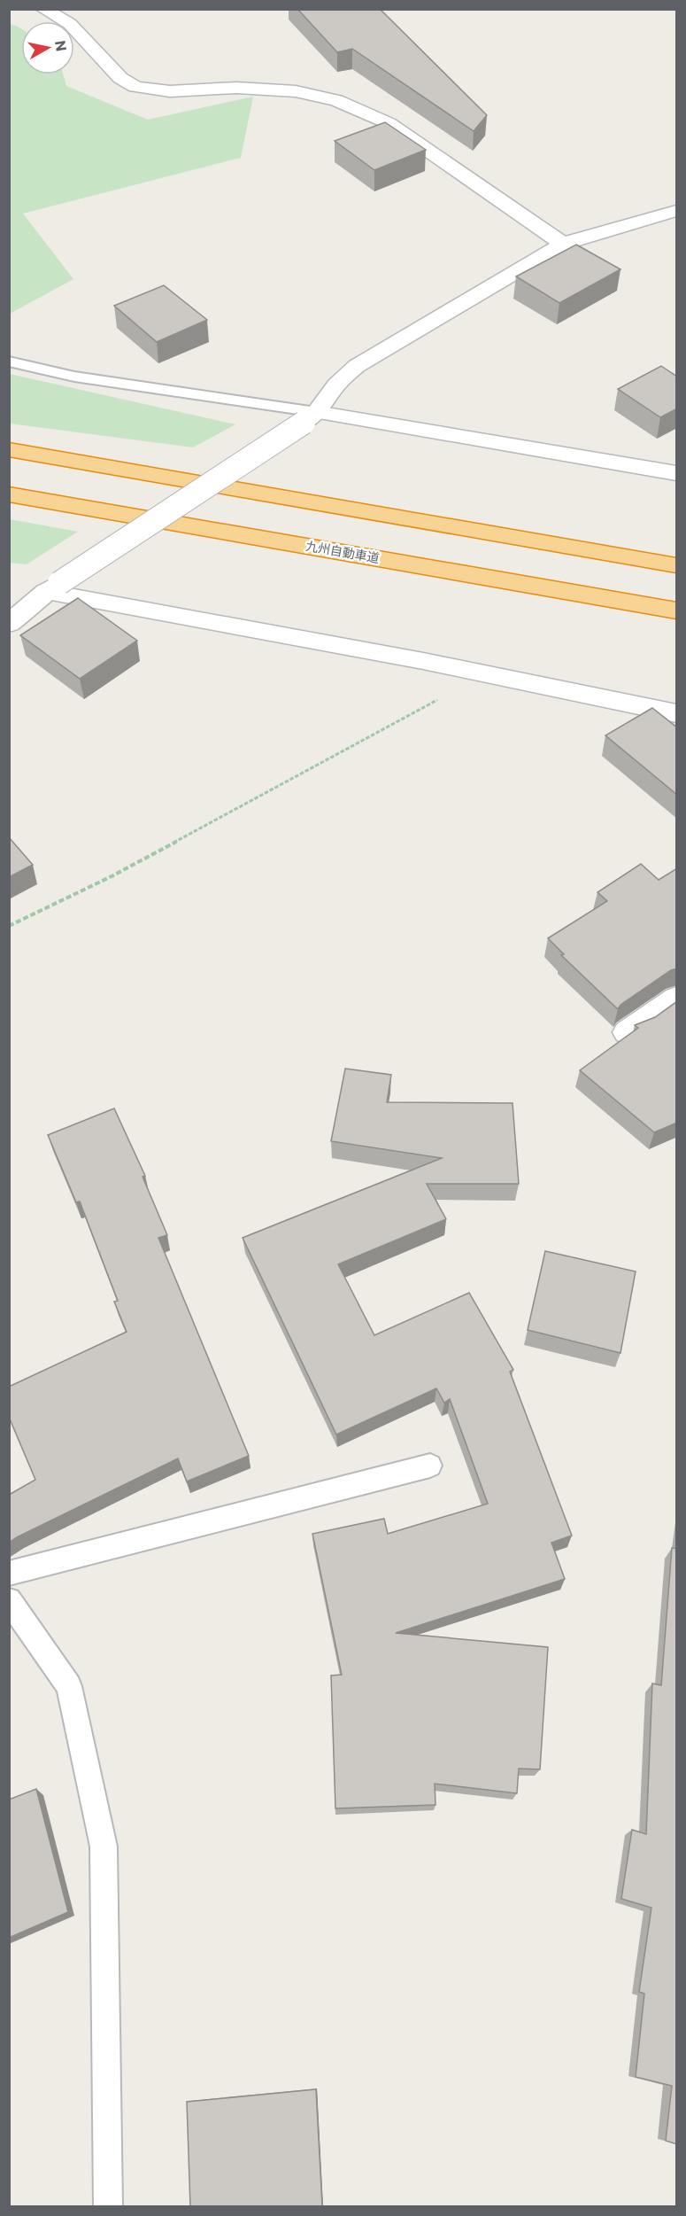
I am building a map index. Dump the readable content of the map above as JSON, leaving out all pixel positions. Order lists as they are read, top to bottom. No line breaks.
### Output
{"streets":{"highway":["九州自動車道"]},"north":"right"}
